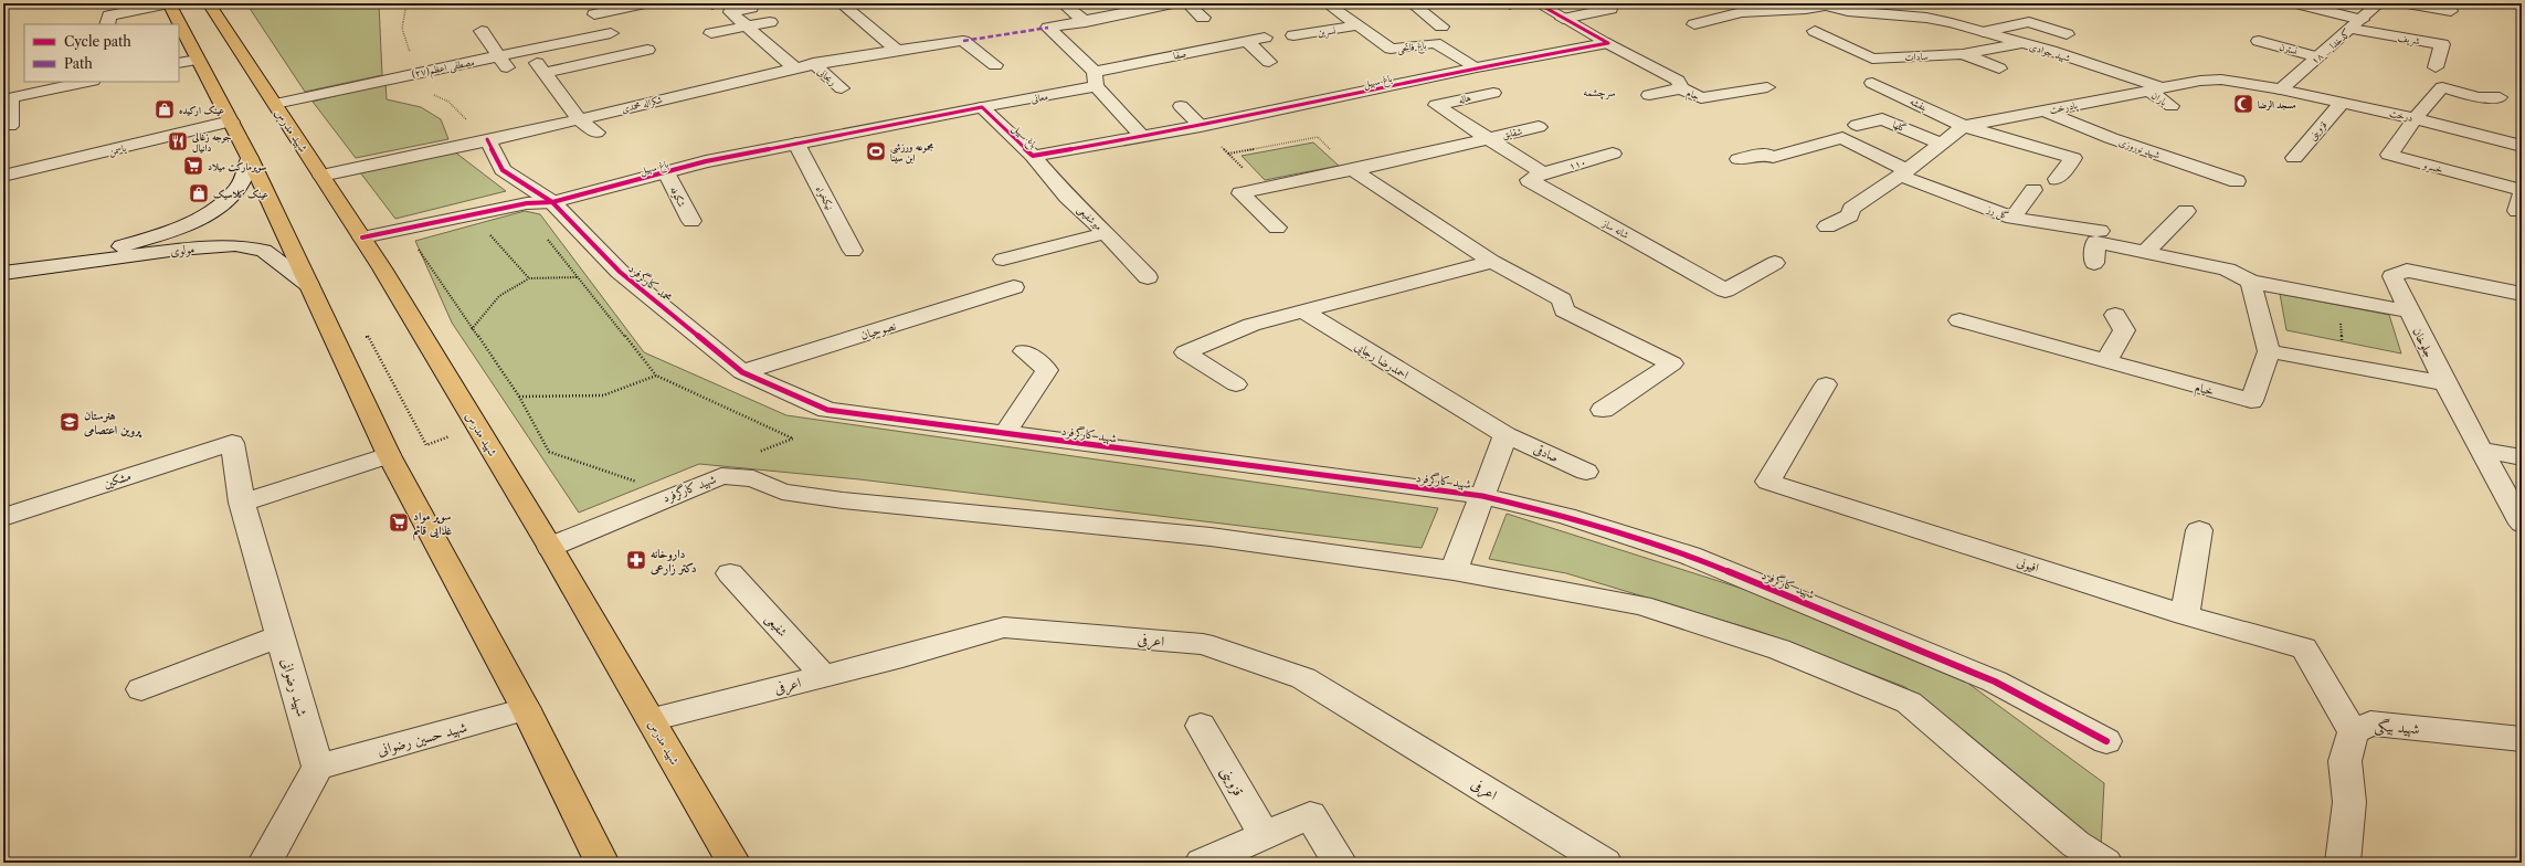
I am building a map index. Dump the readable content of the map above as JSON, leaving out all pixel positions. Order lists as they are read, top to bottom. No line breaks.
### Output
{"streets":{"main road":["شهید مدرس"],"street":["نسرین","شریف","باغ فاتحی","۱۸ _ کدخدا","نسترن","شهید جوادی","صفا","سادات","مصطفی اعظم(۲۷)","ریحانی","باغ سهیل","جام","معانی","هاله","باران","شکراله محمدی","بنفشه","پادرخت","درخت","گلها","قزوینی","شقایق","شهید نوروزی","یاسمن","۱۱۰","خسرو","شکوفه","نیکخواه","گل رز","میرشفیعی","شانه ساز","مولوی","محمد کارگرفرد","نصوحیان","جلوخان","احمدرضا رجایی","خیام","شهید کارگرفرد","صادقی","مشکین","افیونی","شفیعی","اعرفی","شهید رضوانی","شهید بیگی","شهید حسین رضوانی"]},"crossings":[["نسرین","باغ فاتحی"],["شریف","۱۸ _ کدخدا"],["باغ فاتحی","باغ سهیل"],["۱۸ _ کدخدا","نسترن"],["۱۸ _ کدخدا","شهید جوادی"],["۱۸ _ کدخدا","درخت"],["شهید جوادی","سادات"],["شهید جوادی","باران"],["شهید جوادی","پادرخت"],["شهید جوادی","درخت"],["صفا","معانی"],["مصطفی اعظم(۲۷)","شهید مدرس"],["ریحانی","شکراله محمدی"],["باغ سهیل","جام"],["باغ سهیل","معانی"],["باغ سهیل","شهید مدرس"],["باغ سهیل","شکوفه"],["باغ سهیل","نیکخواه"],["باغ سهیل","میرشفیعی"],["باغ سهیل","محمد کارگرفرد"],["هاله","شقایق"],["باران","پادرخت"],["شکراله محمدی","شهید مدرس"],["شکراله محمدی","محمد کارگرفرد"],["بنفشه","پادرخت"],["پادرخت","شهید نوروزی"],["درخت","قزوینی"],["درخت","خسرو"],["شهید مدرس","شهید کارگرفرد"],["شهید مدرس","اعرفی"],["۱۱۰","شانه ساز"],["محمد کارگرفرد","نصوحیان"],["محمد کارگرفرد","شهید کارگرفرد"],["نصوحیان","شهید کارگرفرد"],["احمدرضا رجایی","صادقی"],["مشکین","شهید رضوانی"],["افیونی","شهید بیگی"],["شفیعی","اعرفی"],["شهید رضوانی","شهید حسین رضوانی"]],"districts":["سرچشمه"],"places":{"mosque":["مسجد الرضا"],"shop":["عینک ارکیده","عینک کلاسیک"],"restaurant":["جوجه زغالی دانیال"],"sports":["مجموعه ورزشی ابن سینا"],"supermarket":["سوپرمارکت میلاد","سوپر مواد غذایی قائم"],"school or university":["هنرستان پروین اعتصامی"],"pharmacy":["داروخانه دکتر زارعی"]},"legend":["Cycle path","Path"]}
